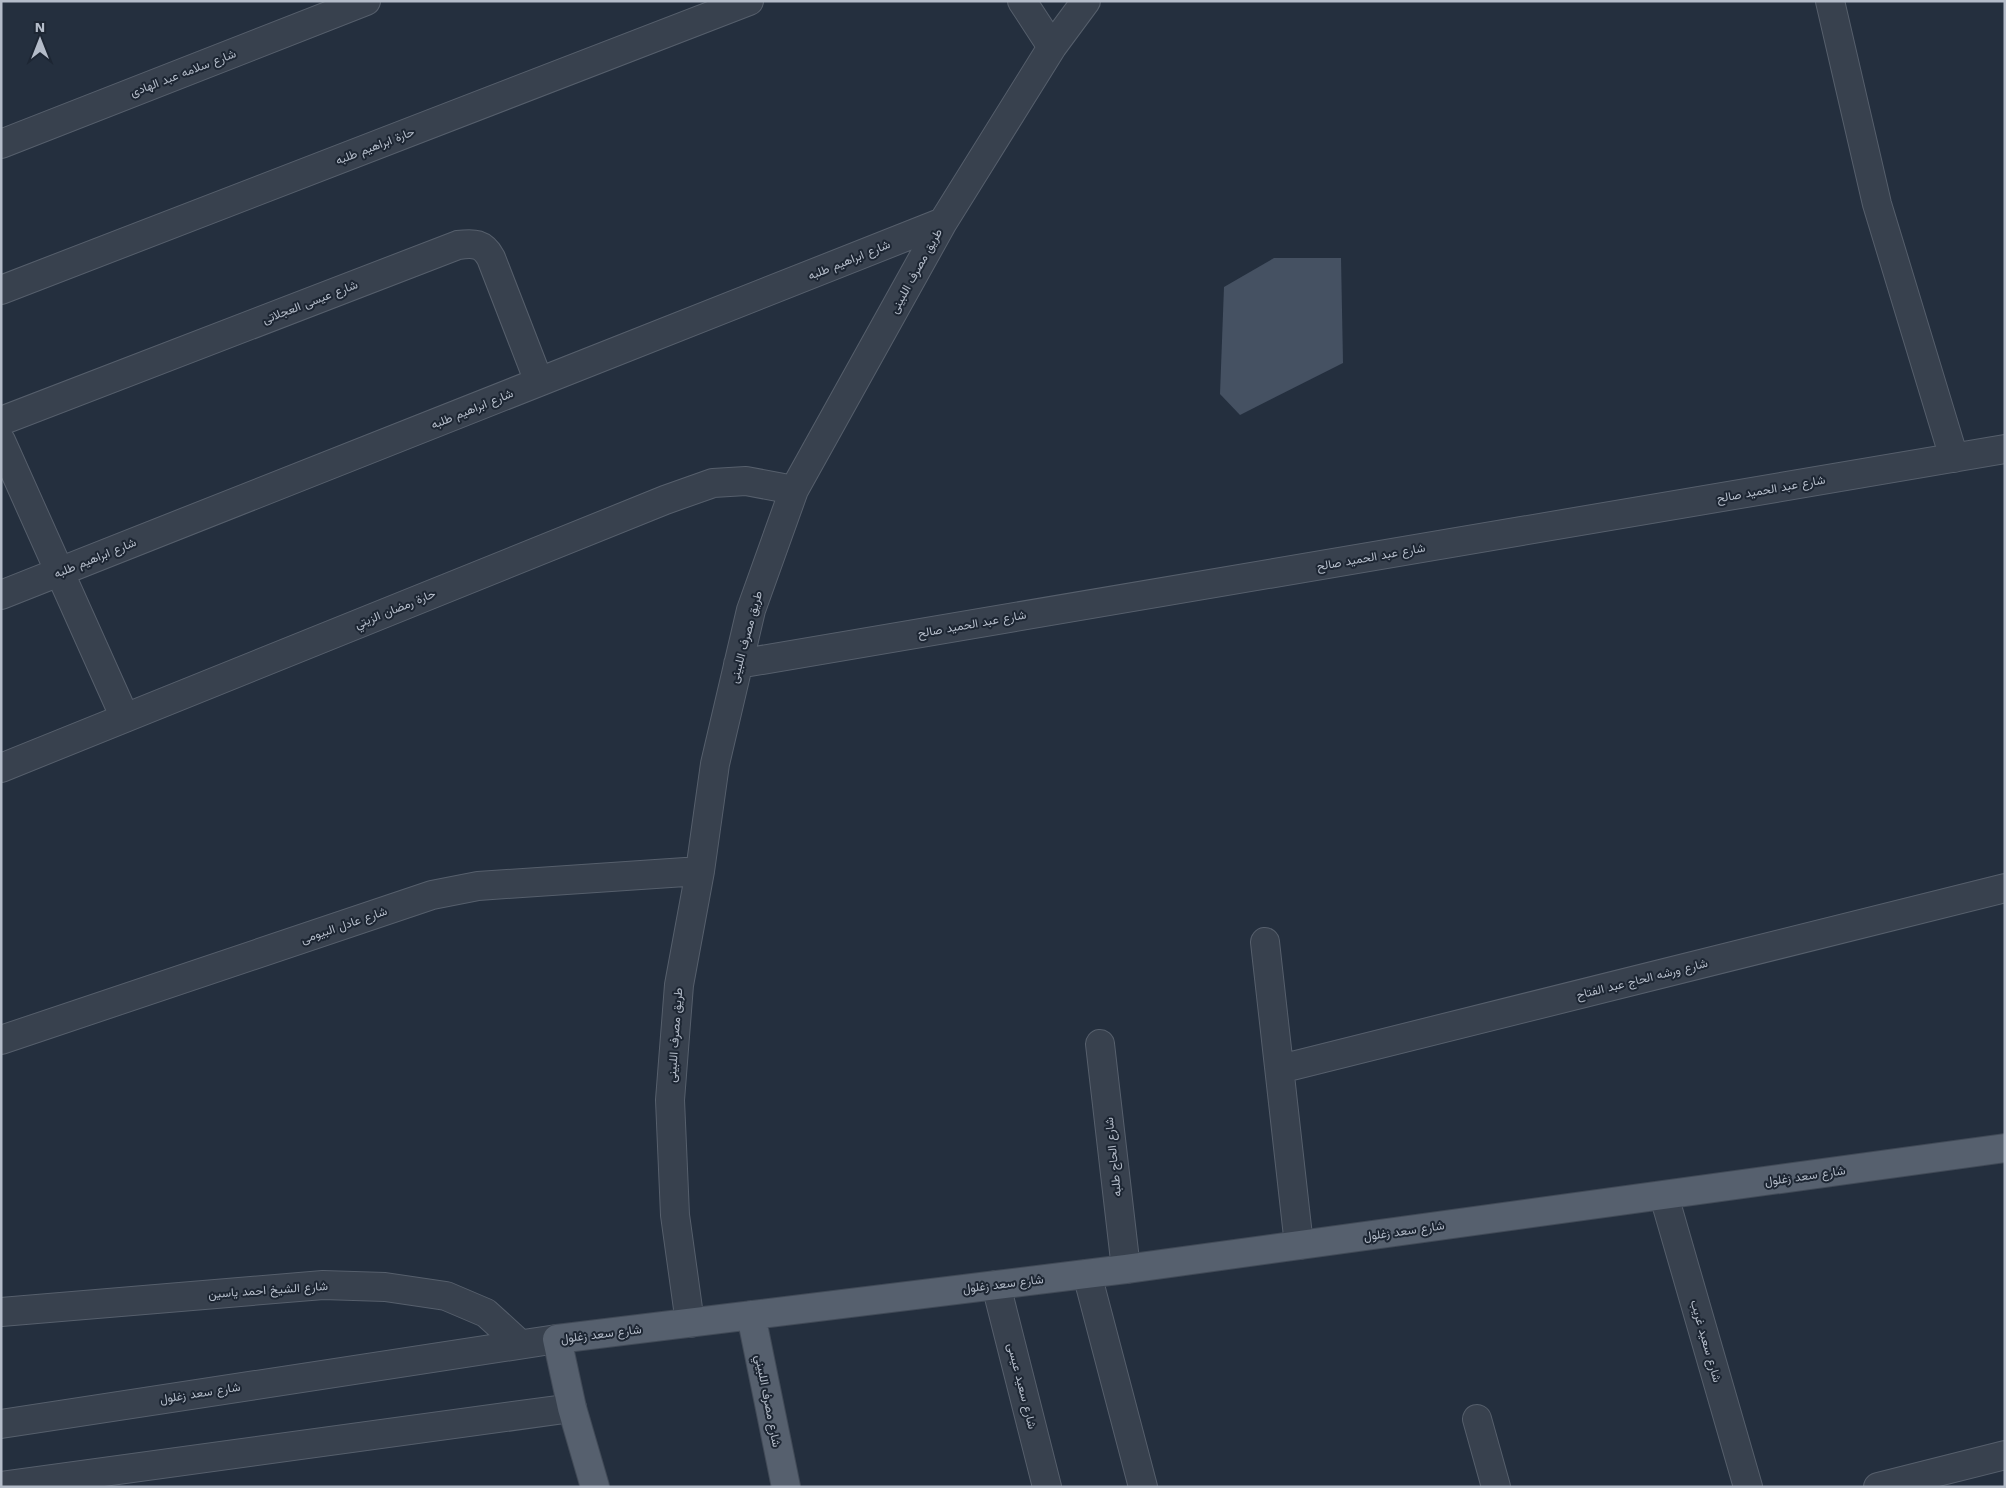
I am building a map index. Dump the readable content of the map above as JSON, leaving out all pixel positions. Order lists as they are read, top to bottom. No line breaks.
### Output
{"streets":{"main road":["شارع سعد زغلول","شارع مصرف اللبيني"],"street":["شارع سلامه عبد الهادى","حارة ابراهيم طلبه","شارع ابراهيم طلبه","طريق مصرف اللبينى","شارع عيسى العجلاتى","شارع عبد الحميد صالح","حارة رمضان الزيتي","شارع عادل البيومى","شارع ورشه الحاج عبد الفتاح","شارع الحاج طلبه","شارع الشيخ احمد ياسين","شارع سعيد غريب","شارع سعيد عيسى"]},"crossings":[["شارع ابراهيم طلبه","طريق مصرف اللبينى"],["شارع ابراهيم طلبه","شارع عيسى العجلاتى"],["طريق مصرف اللبينى","شارع عبد الحميد صالح"],["طريق مصرف اللبينى","حارة رمضان الزيتي"],["طريق مصرف اللبينى","شارع عادل البيومى"],["طريق مصرف اللبينى","شارع سعد زغلول"],["شارع الحاج طلبه","شارع سعد زغلول"],["شارع سعد زغلول","شارع الشيخ احمد ياسين"],["شارع سعد زغلول","شارع سعيد غريب"],["شارع سعد زغلول","شارع سعيد عيسى"],["شارع سعد زغلول","شارع مصرف اللبيني"]],"north":"top"}
